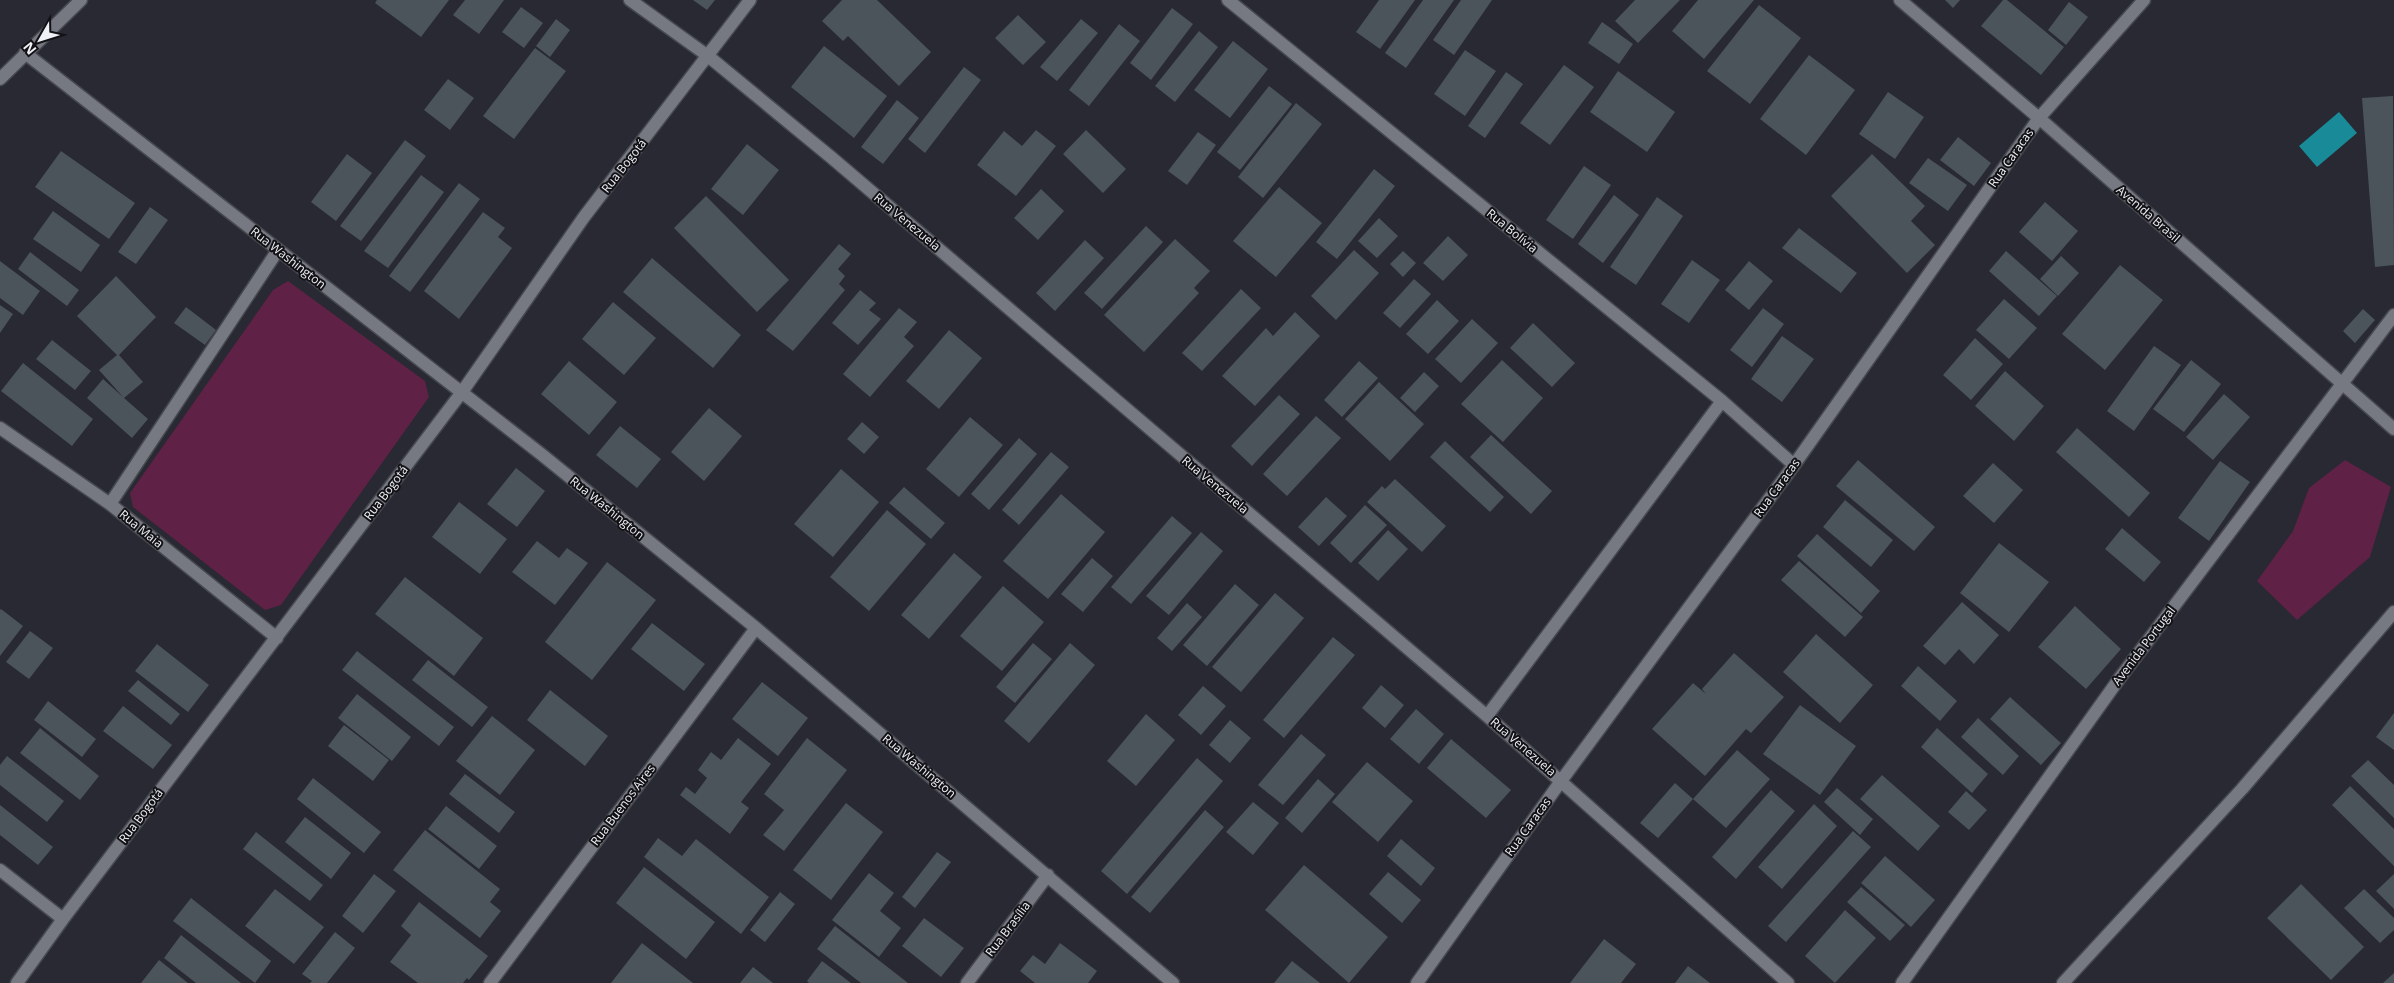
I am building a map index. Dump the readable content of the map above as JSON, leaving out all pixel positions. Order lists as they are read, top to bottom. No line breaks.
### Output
{"streets":{"street":["Rua Caracas","Rua Bogotá","Avenida Brasil","Rua Venezuela","Rua Bolívia","Rua Washington","Rua Maia","Avenida Portugal","Rua Buenos Aires","Rua Brasília"]},"crossings":[["Rua Caracas","Avenida Brasil"],["Rua Caracas","Rua Venezuela"],["Rua Caracas","Rua Bolívia"],["Rua Bogotá","Rua Venezuela"],["Rua Bogotá","Rua Washington"],["Rua Bogotá","Rua Maia"],["Avenida Brasil","Avenida Portugal"],["Rua Washington","Rua Buenos Aires"],["Rua Washington","Rua Brasília"]],"north":"bottom left"}
